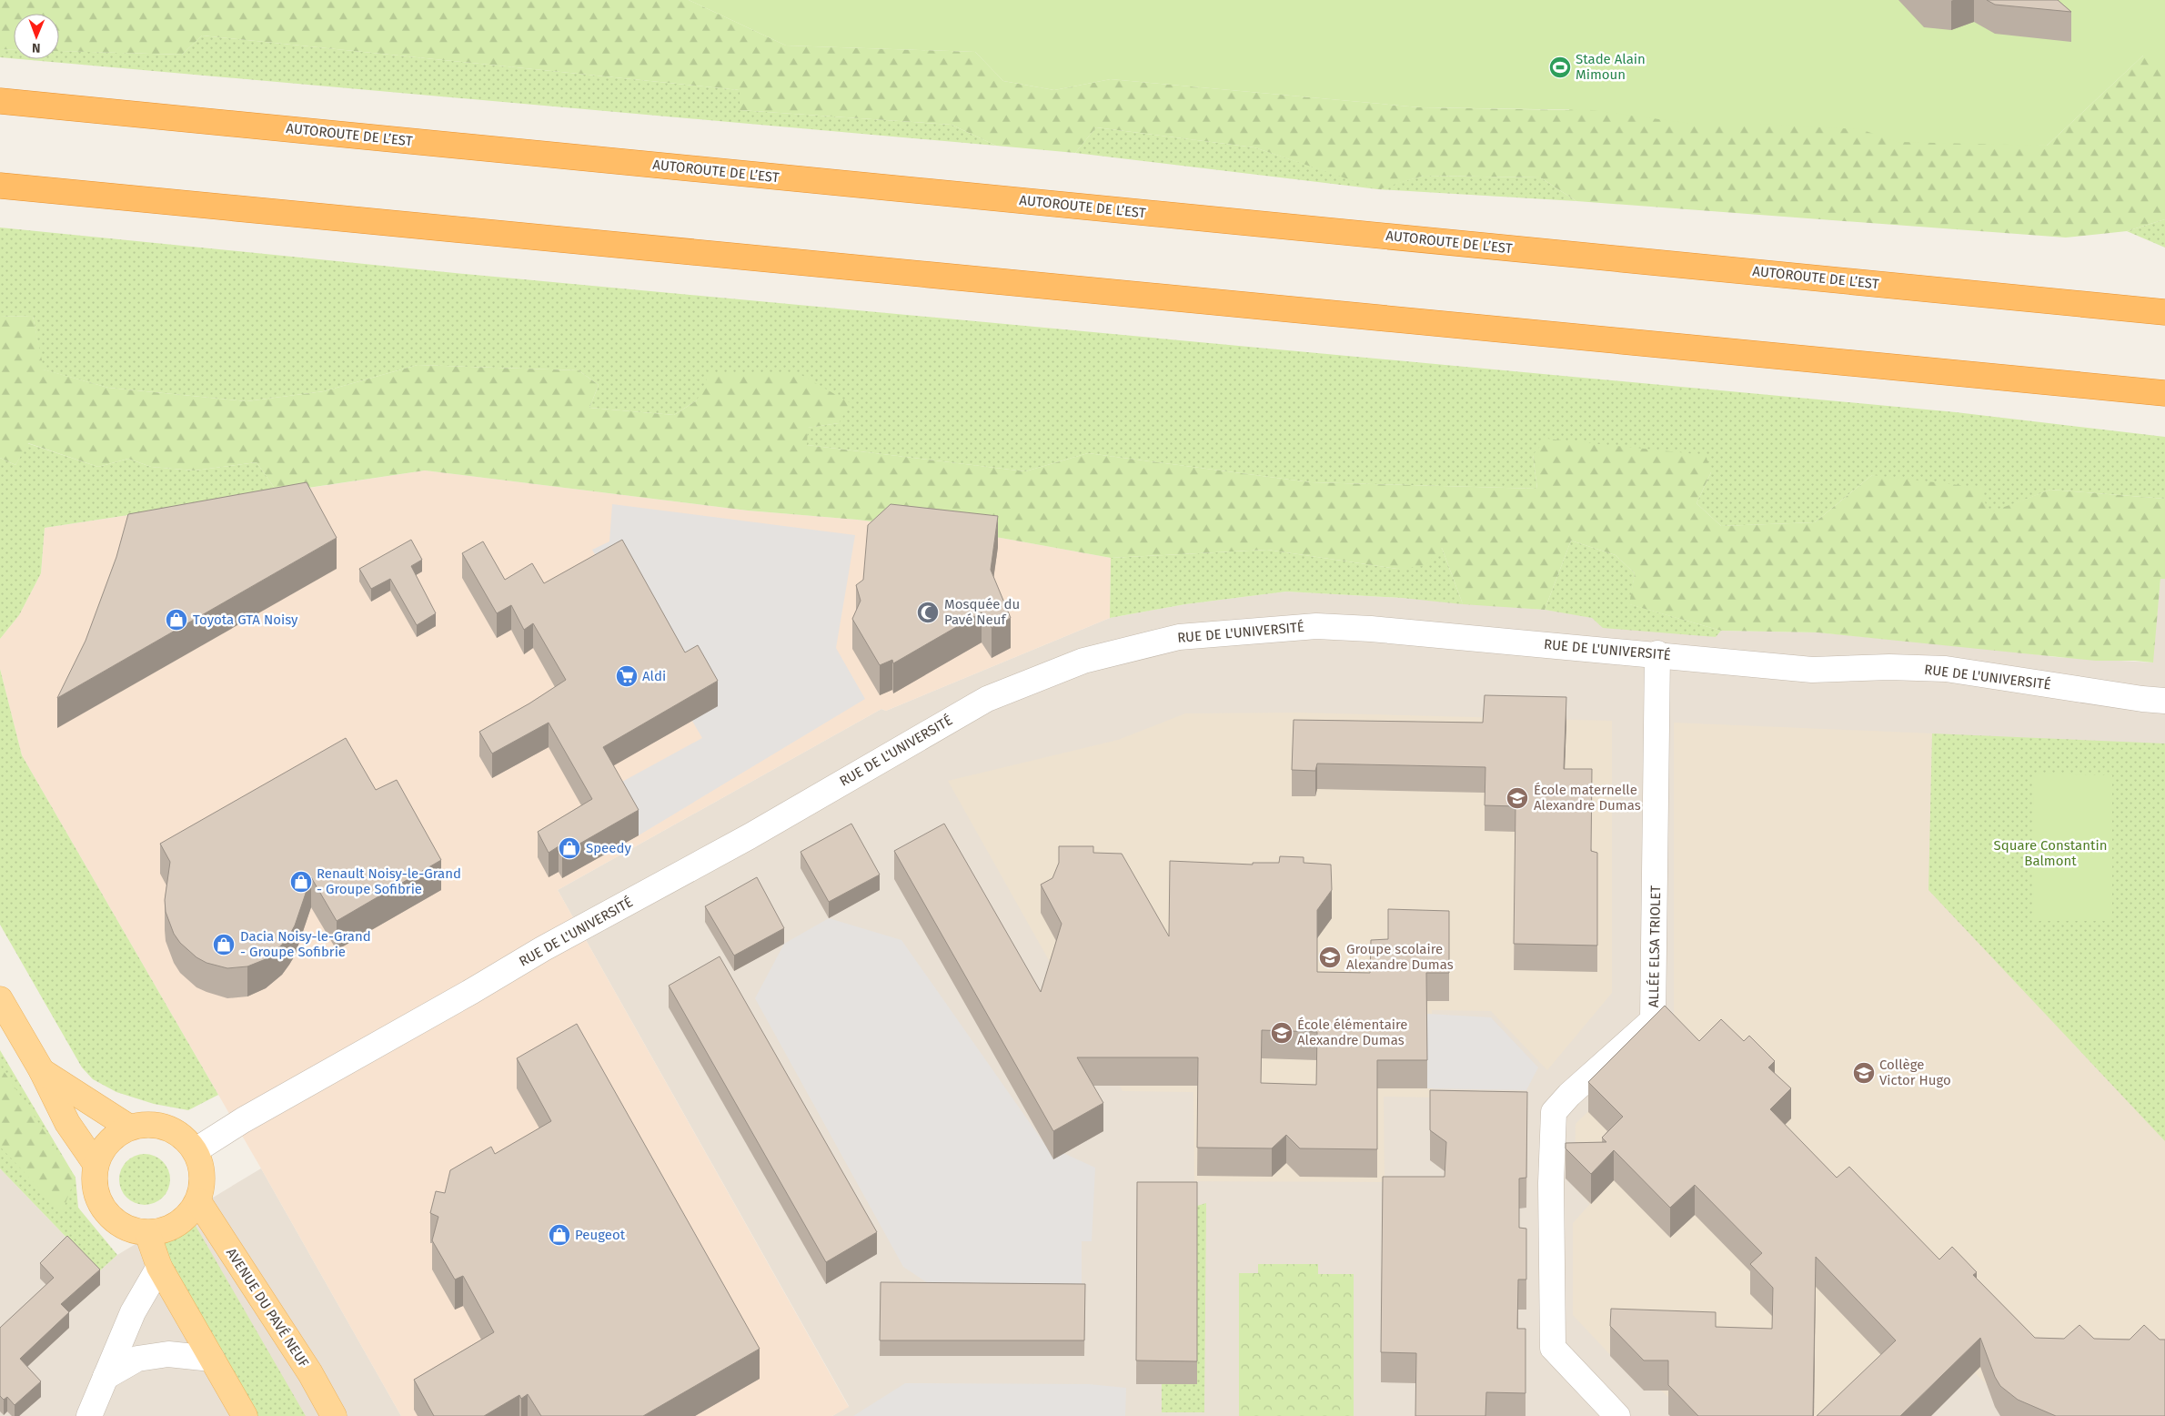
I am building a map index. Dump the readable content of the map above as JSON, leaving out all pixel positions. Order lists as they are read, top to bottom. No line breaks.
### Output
{"streets":{"highway":["AUTOROUTE DE L’EST"],"main road":["AVENUE DU PAVÉ NEUF"],"street":["RUE DE L'UNIVERSITÉ","ALLÉE ELSA TRIOLET"]},"crossings":[["RUE DE L'UNIVERSITÉ","ALLÉE ELSA TRIOLET"],["RUE DE L'UNIVERSITÉ","AVENUE DU PAVÉ NEUF"]],"parks":["Square Constantin Balmont"],"places":{"sports":["Stade Alain Mimoun"],"mosque":["Mosquée du Pavé Neuf"],"shop":["Toyota GTA Noisy","Speedy","Renault Noisy-le-Grand - Groupe Sofibrie","Dacia Noisy-le-Grand - Groupe Sofibrie","Peugeot"],"supermarket":["Aldi"],"school or university":["École maternelle Alexandre Dumas","Groupe scolaire Alexandre Dumas","École élémentaire Alexandre Dumas","Collège Victor Hugo"]},"north":"bottom"}
